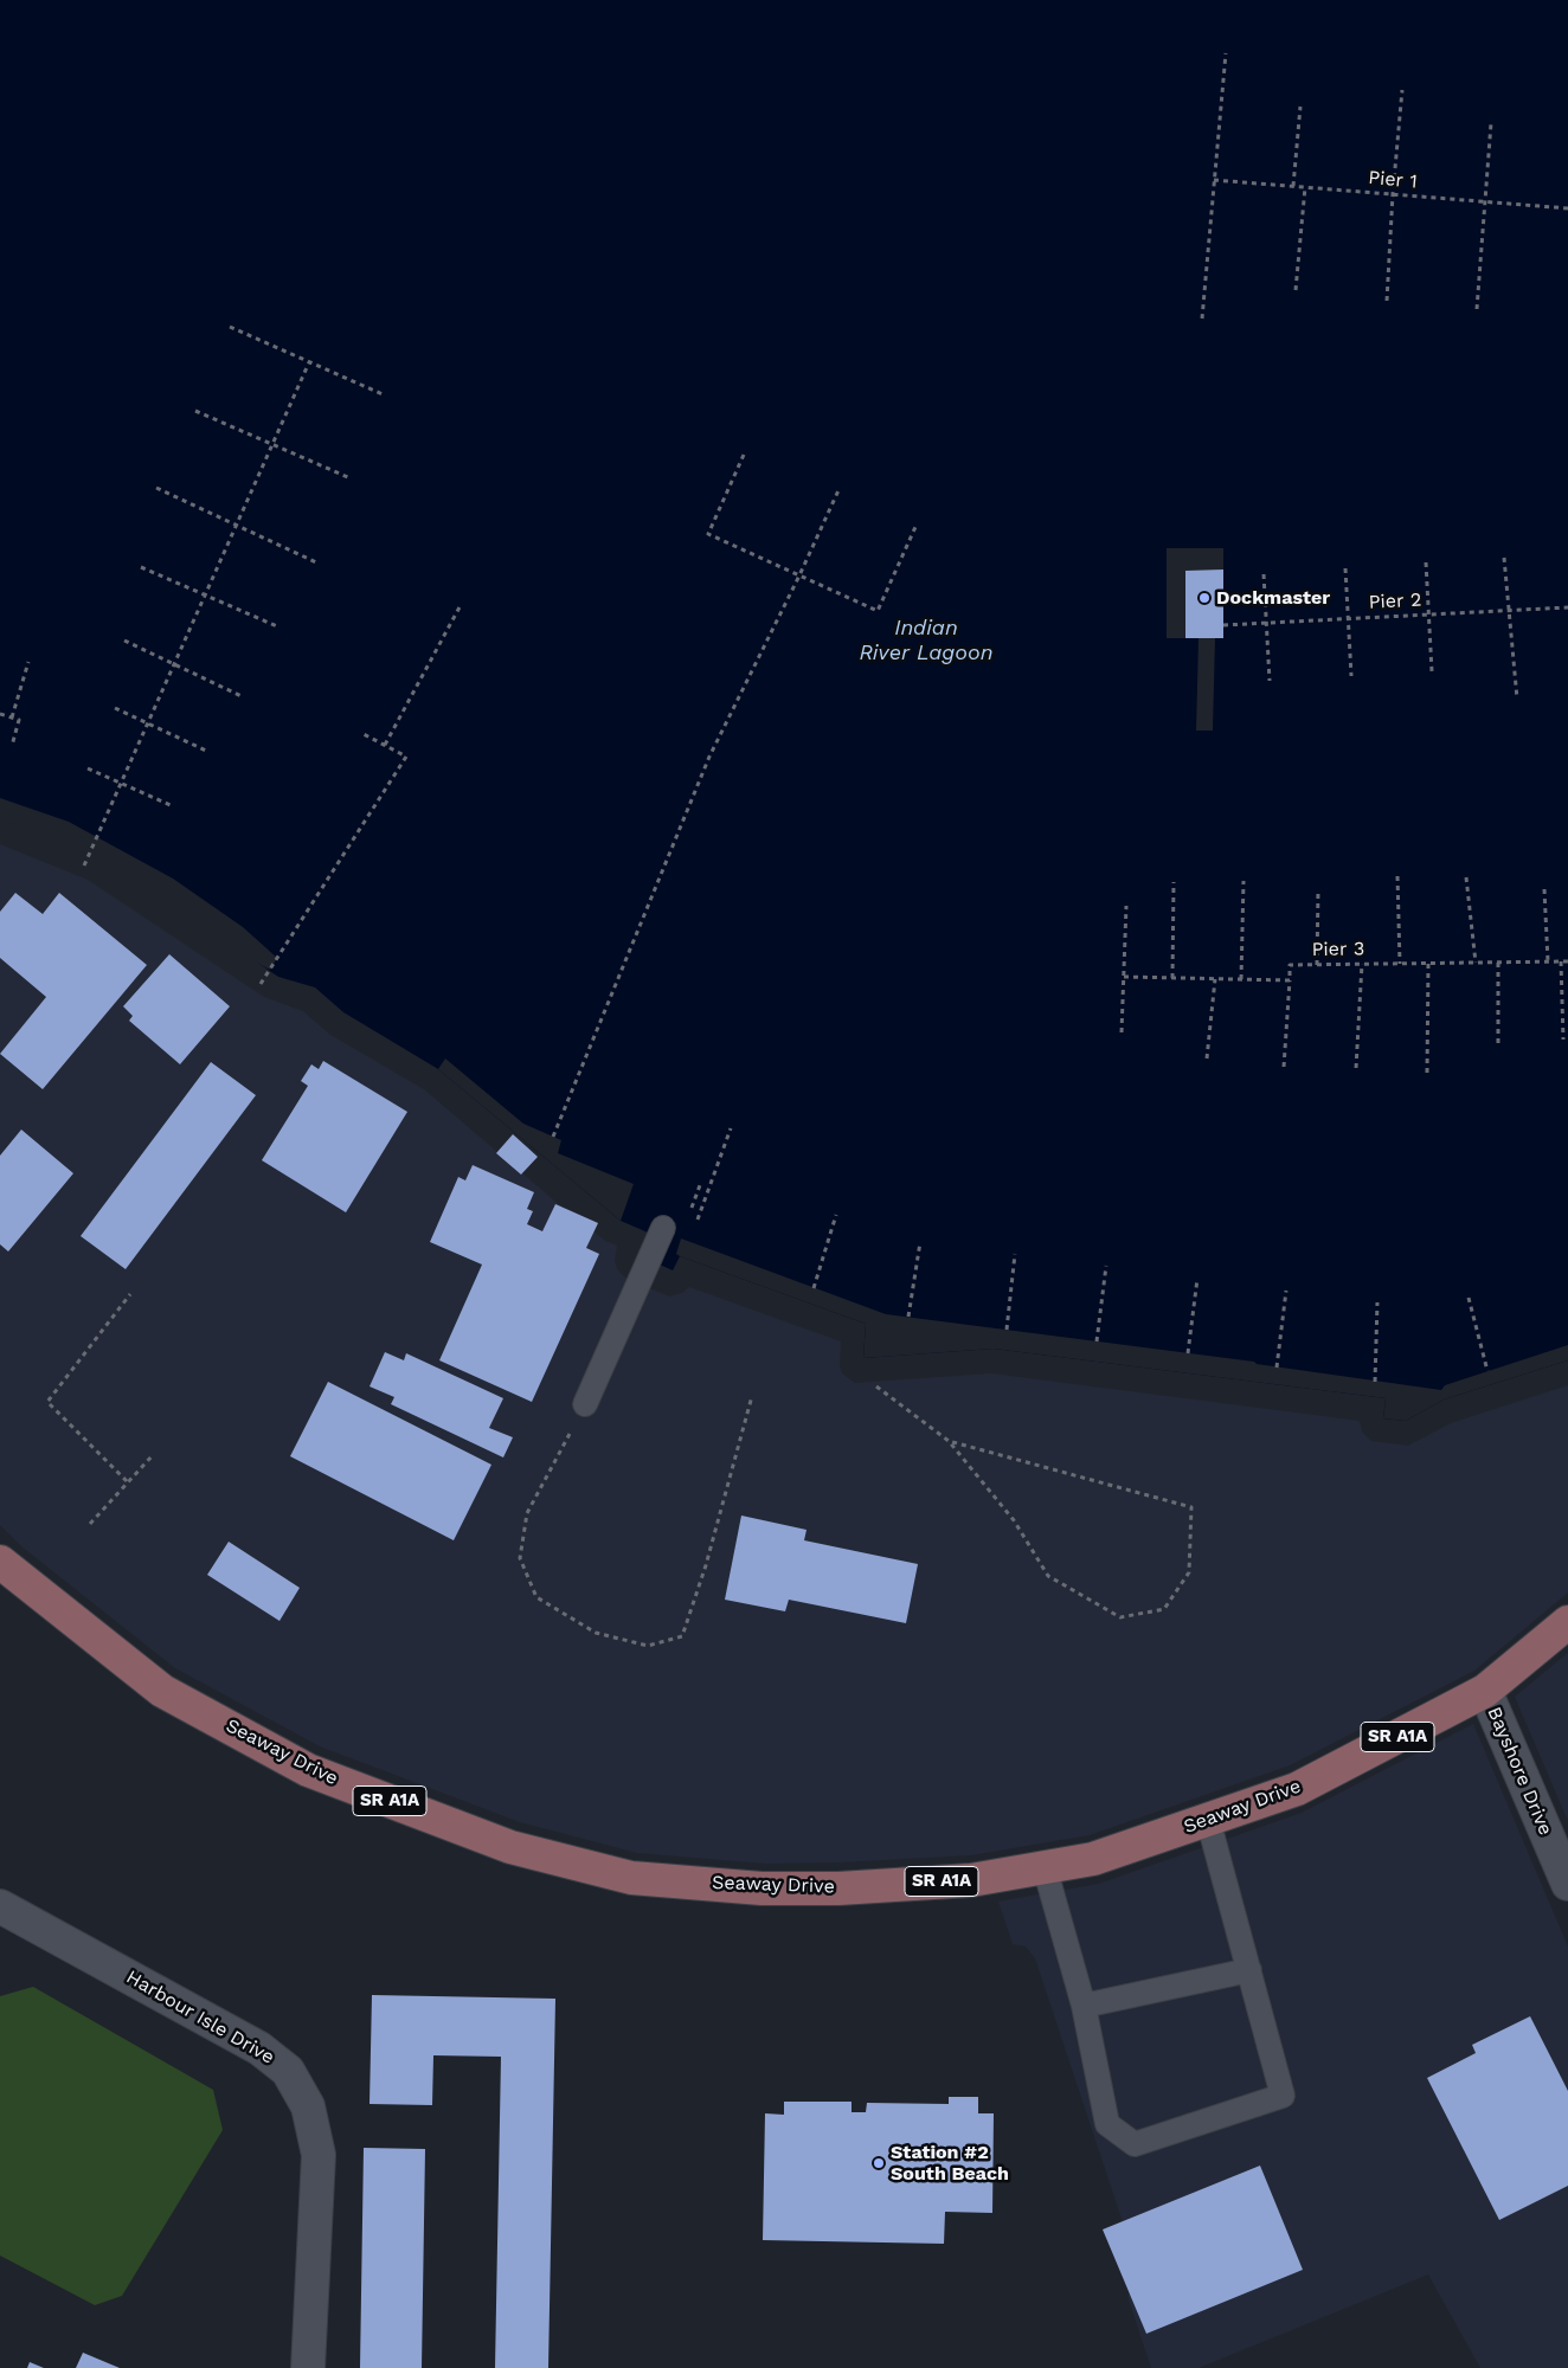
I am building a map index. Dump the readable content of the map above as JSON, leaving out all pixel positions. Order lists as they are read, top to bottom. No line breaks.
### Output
{"streets":{"main road":["SR A1A","Seaway Drive"],"street":["Bayshore Drive","Harbour Isle Drive"],"path":["Pier 1","Pier 2","Pier 3"]},"crossings":[["Seaway Drive","Bayshore Drive"]],"water":["Indian River Lagoon"],"places":["Dockmaster","Station #2 South Beach"]}
